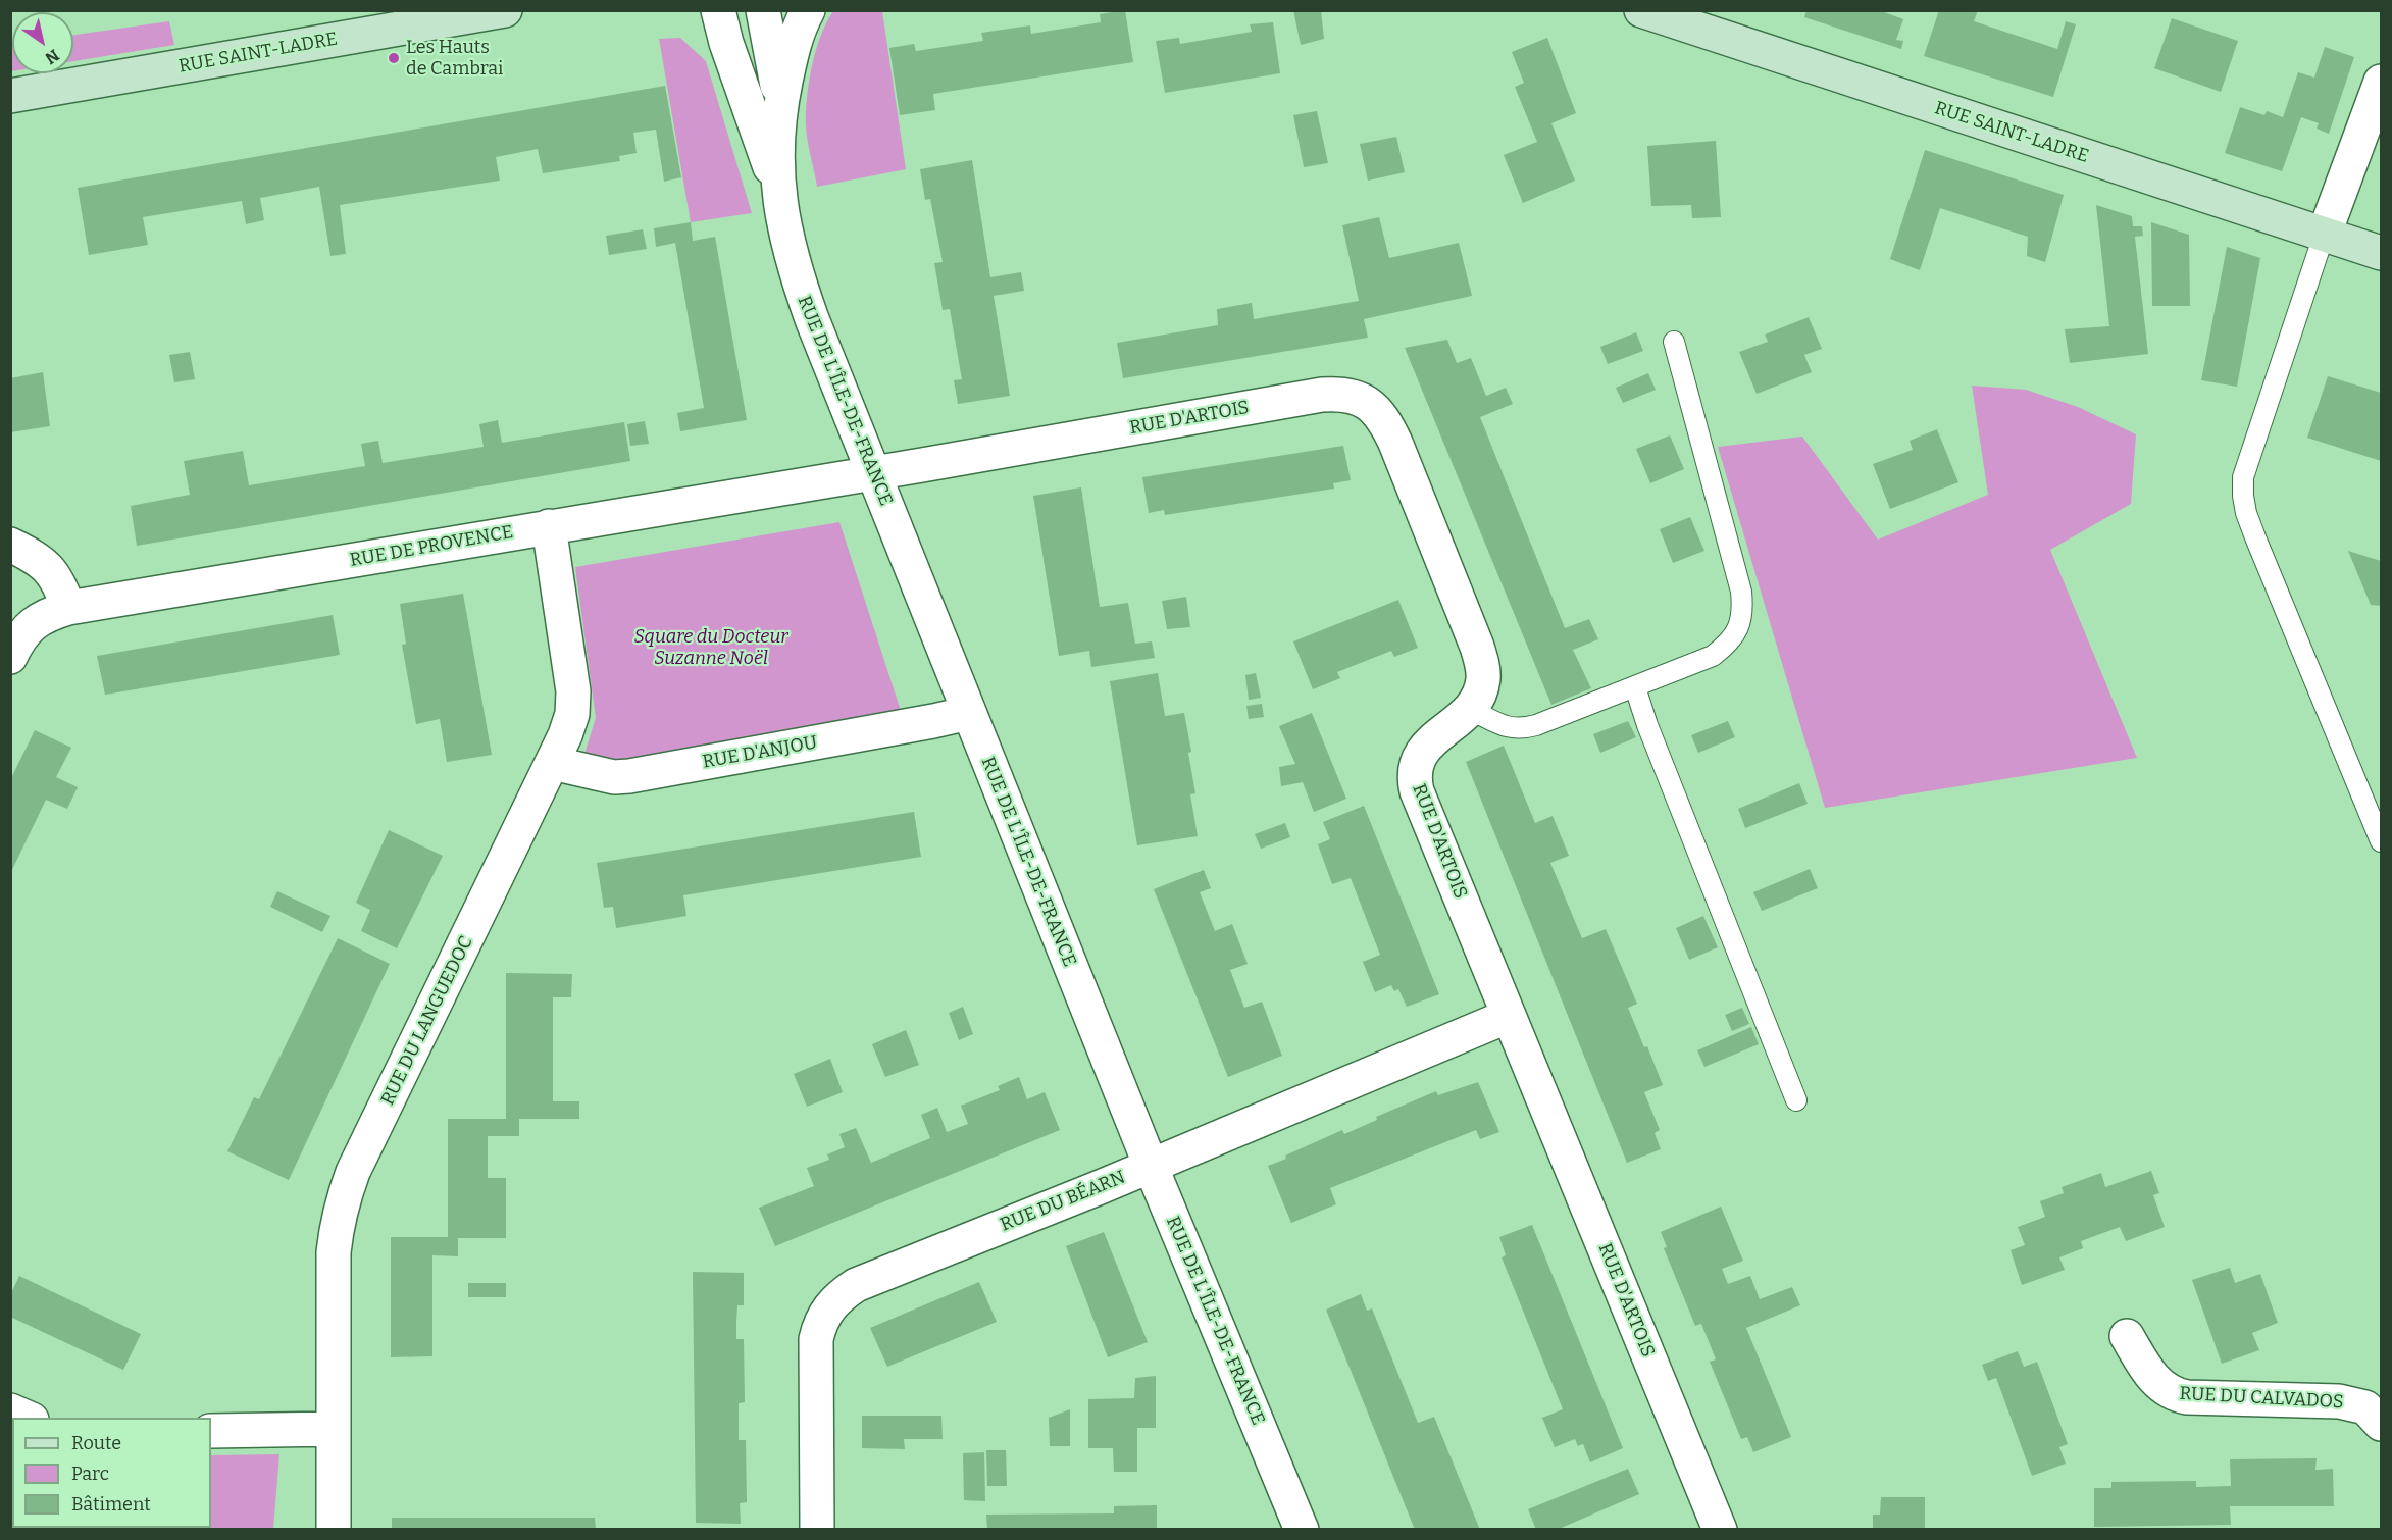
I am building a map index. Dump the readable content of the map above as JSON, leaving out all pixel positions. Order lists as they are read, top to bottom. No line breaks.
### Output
{"streets":{"street":["RUE SAINT-LADRE","RUE DE L'ÎLE-DE-FRANCE","RUE D'ARTOIS","RUE DE PROVENCE","RUE D'ANJOU","RUE DU LANGUEDOC","RUE DU BÉARN","RUE DU CALVADOS"]},"crossings":[["RUE DE L'ÎLE-DE-FRANCE","RUE D'ARTOIS"],["RUE DE L'ÎLE-DE-FRANCE","RUE DE PROVENCE"],["RUE DE L'ÎLE-DE-FRANCE","RUE D'ANJOU"],["RUE DE L'ÎLE-DE-FRANCE","RUE DU BÉARN"],["RUE D'ARTOIS","RUE DE PROVENCE"],["RUE D'ARTOIS","RUE DU BÉARN"],["RUE DE PROVENCE","RUE DU LANGUEDOC"],["RUE D'ANJOU","RUE DU LANGUEDOC"]],"parks":["Square du Docteur Suzanne Noël"],"places":["Les Hauts de Cambrai"],"legend":["Route","Parc","Bâtiment"],"north":"bottom right"}
